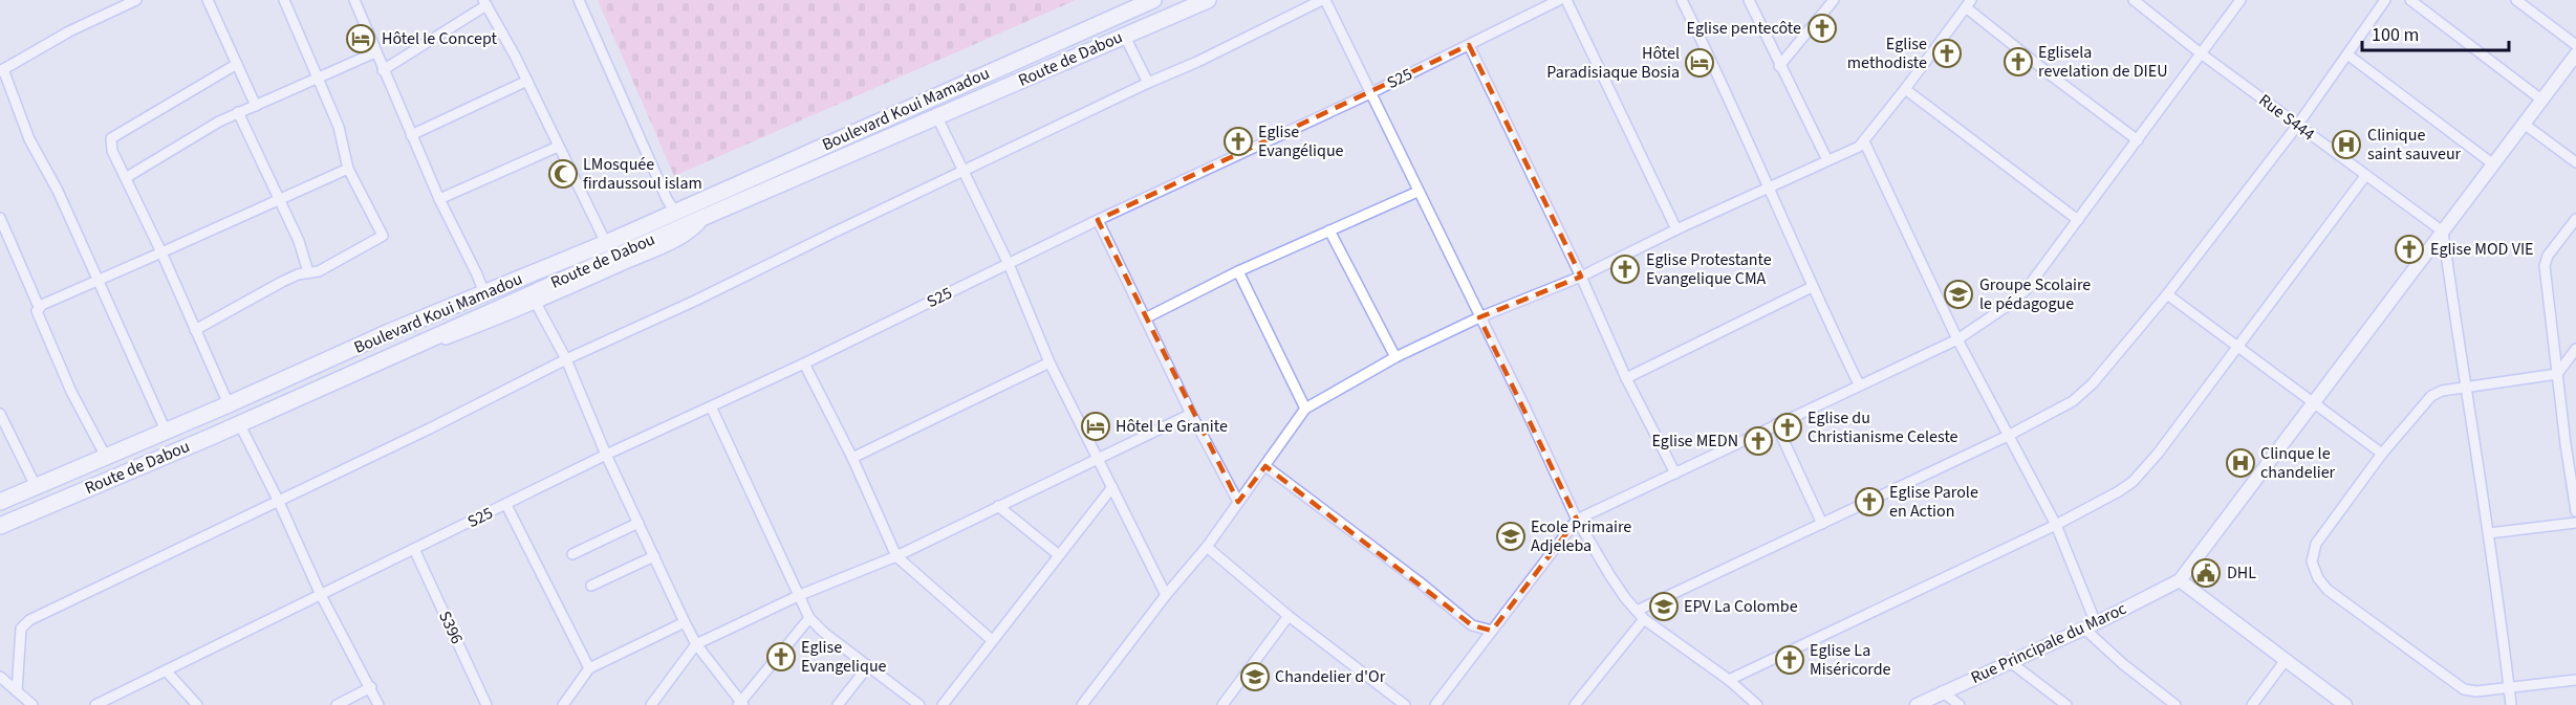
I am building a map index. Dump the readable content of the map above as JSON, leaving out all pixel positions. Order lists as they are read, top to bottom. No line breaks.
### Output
{"streets":{"main road":["Route de Dabou","Boulevard Koui Mamadou"],"street":["S25","Rue S444","S396","Rue Principale du Maroc"]},"crossings":[["S25","S396"]],"places":{"church":["Eglise pentecôte","Eglise methodiste","Eglisela revelation de DIEU","Eglise Evangélique","Eglise MOD VIE","Eglise Protestante Evangelique CMA","Eglise du Christianisme Celeste","Eglise MEDN","Eglise Parole en Action","Eglise Evangelique","Eglise La Miséricorde"],"hotel":["Hôtel le Concept","Hôtel Paradisiaque Bosia","Hôtel Le Granite"],"hospital":["Clinique saint sauveur","Clinque le chandelier"],"mosque":["LMosquée firdaussoul islam"],"school or university":["Groupe Scolaire le pédagogue","Ecole Primaire Adjeleba","EPV La Colombe","Chandelier d'Or"],"public building":["DHL"]},"scale_bar":"100 m"}
